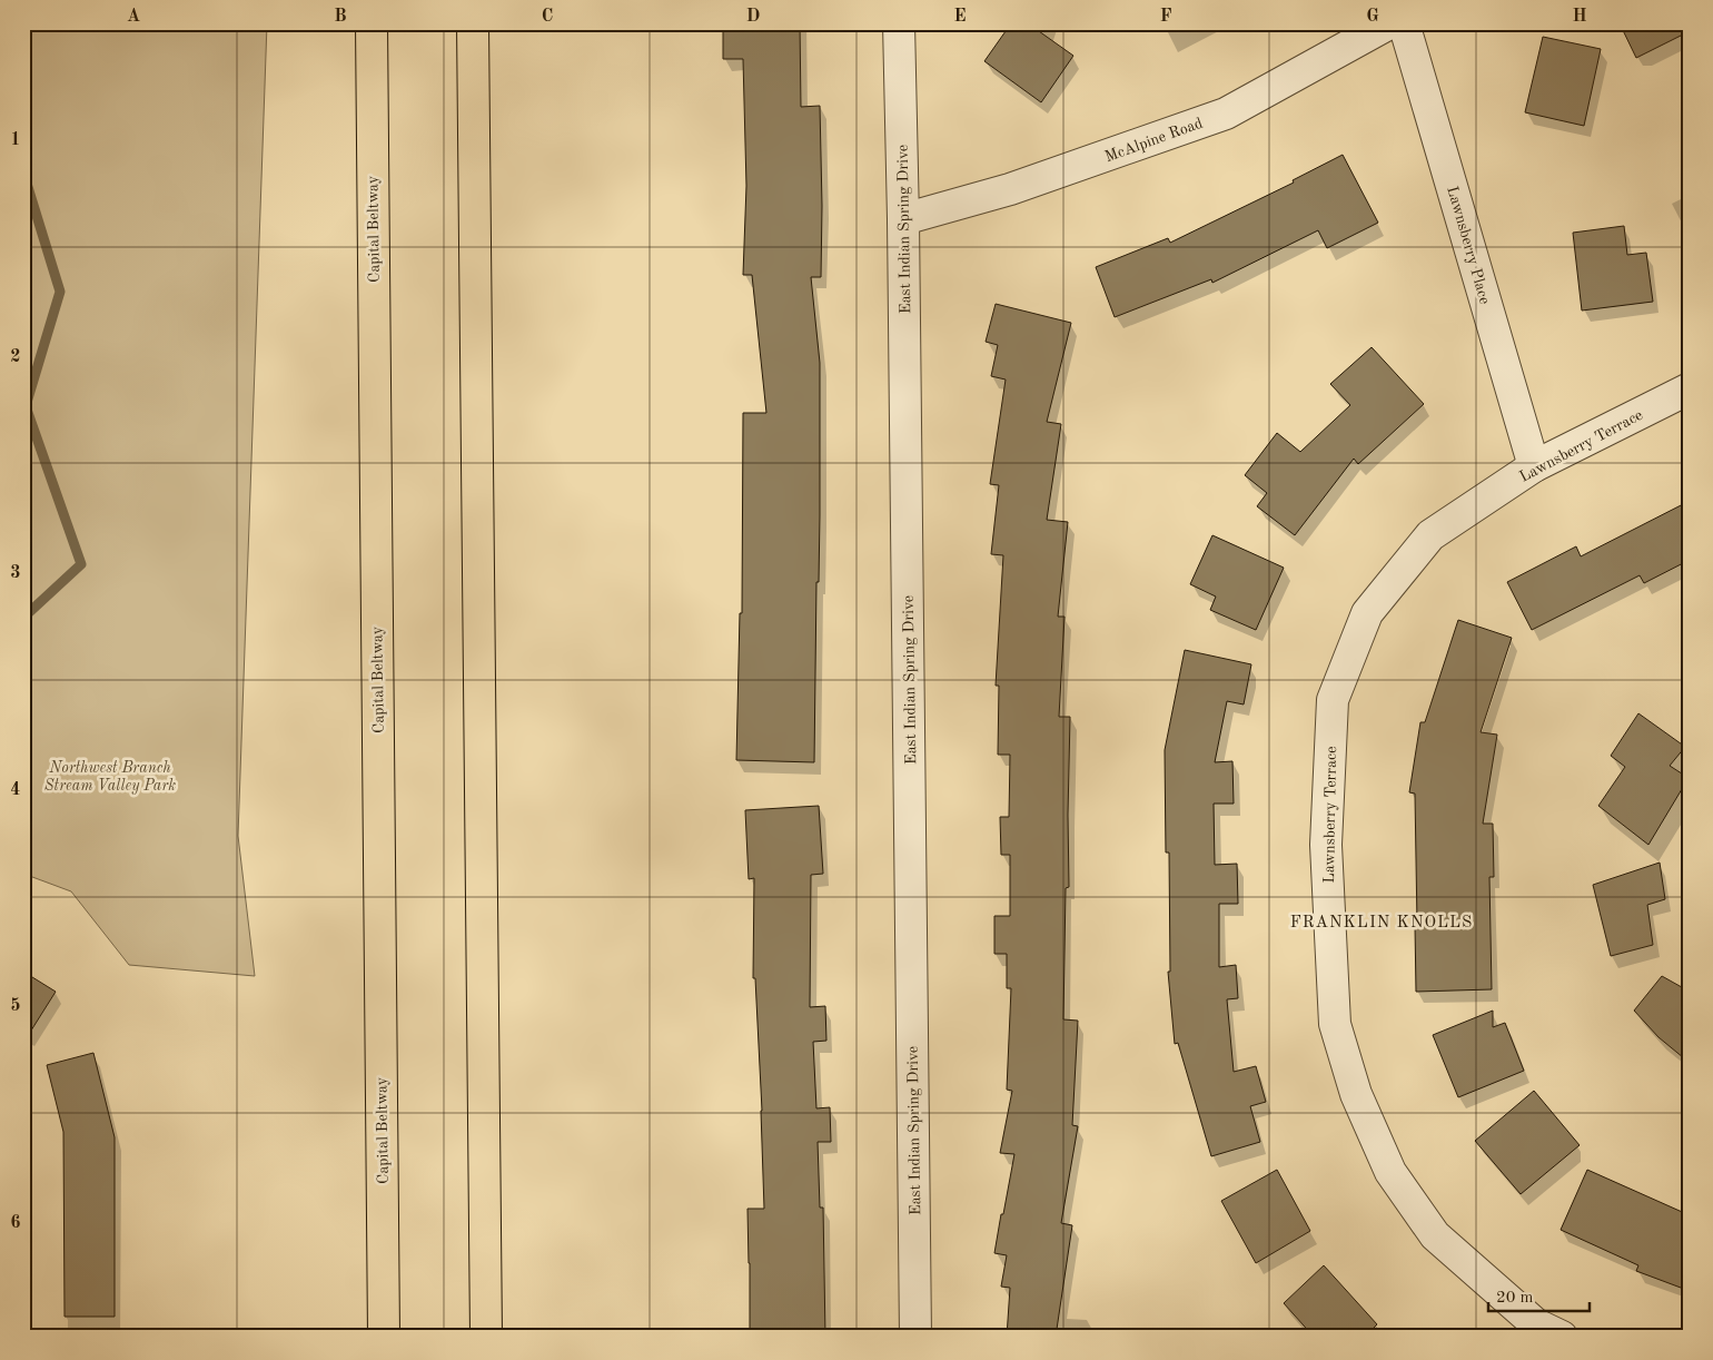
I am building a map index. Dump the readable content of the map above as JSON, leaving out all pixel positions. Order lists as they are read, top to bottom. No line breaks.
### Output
{"streets":{"highway":["Capital Beltway"],"street":["McAlpine Road","East Indian Spring Drive","Lawnsberry Place","Lawnsberry Terrace"]},"crossings":[["McAlpine Road","East Indian Spring Drive"],["Lawnsberry Place","Lawnsberry Terrace"]],"districts":["FRANKLIN KNOLLS"],"parks":["Northwest Branch Stream Valley Park"],"scale_bar":"20 m","grid":{"columns":["A","B","C","D","E","F","G","H"],"rows":["1","2","3","4","5","6"]}}
